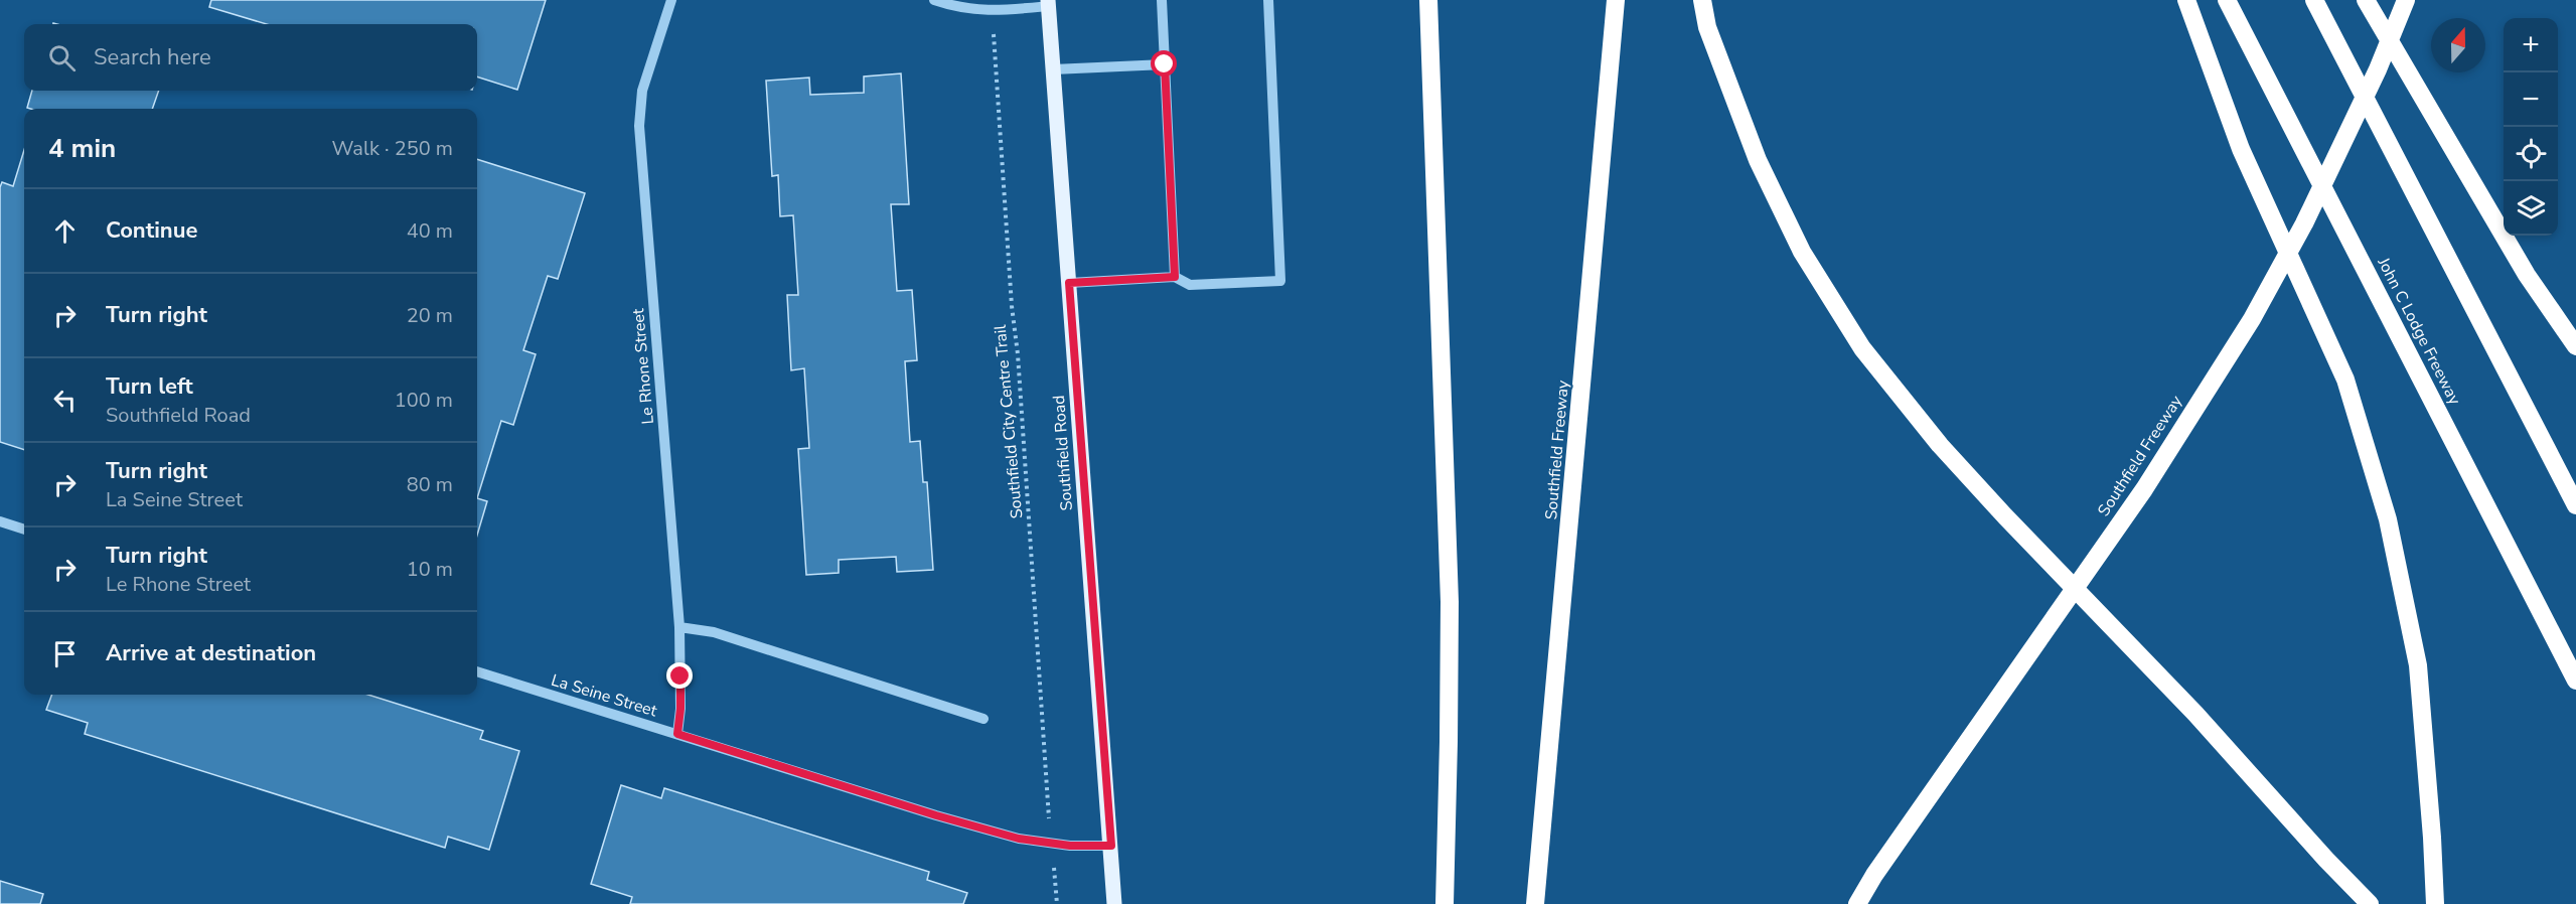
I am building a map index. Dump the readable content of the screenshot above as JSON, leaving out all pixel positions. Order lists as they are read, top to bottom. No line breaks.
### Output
{"streets":{"highway":["John C Lodge Freeway","Southfield Freeway"],"main road":["Southfield Road"],"street":["Le Rhone Street","La Seine Street"],"path":["Southfield City Centre Trail"]},"crossings":[["Le Rhone Street","La Seine Street"],["Southfield Road","La Seine Street"]],"north":"top","page":{"map_buttons":["+","−"],"search":"Search here","heading":["4 min","Walk · 250 m"],"list":[["Continue","40 m"],["Turn right","20 m"],["Turn left","Southfield Road","100 m"],["Turn right","La Seine Street","80 m"],["Turn right","Le Rhone Street","10 m"],"Arrive at destination"]}}
